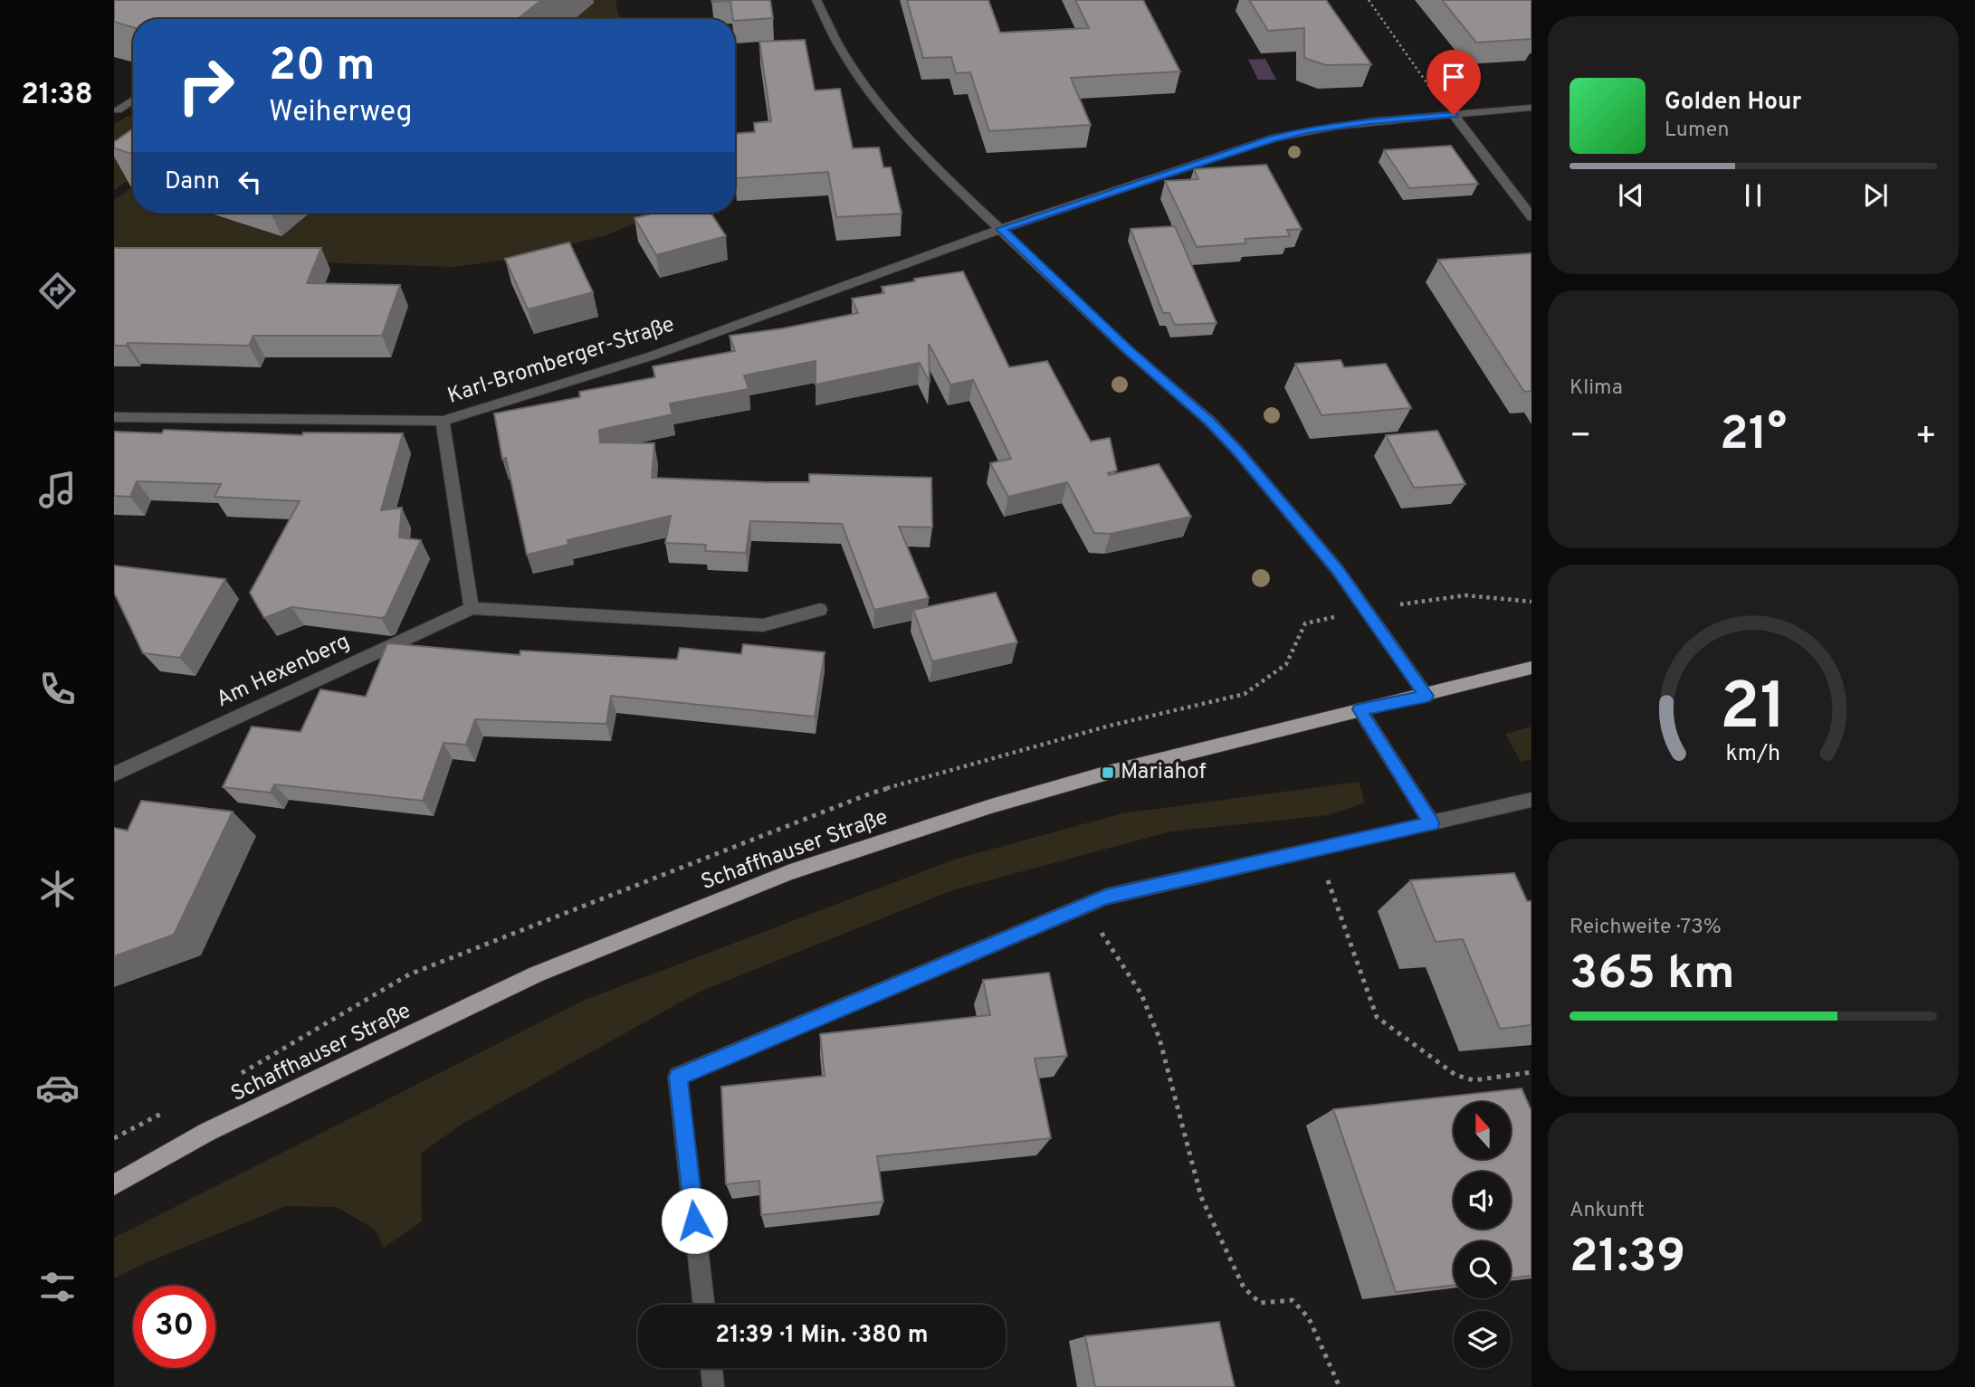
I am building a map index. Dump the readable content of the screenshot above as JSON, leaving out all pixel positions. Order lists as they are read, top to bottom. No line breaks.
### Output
{"streets":{"main road":["Schaffhauser Straße"],"street":["Karl-Bromberger-Straße","Am Hexenberg"]},"places":{"transit":["Mariahof"]},"north":"top","page":{"tabs":"21:38","turn":["20 m","Weiherweg"],"song":["Golden Hour","Lumen"],"then":"Dann","tile":["Klima",["Reichweite · 73%","365 km"],["Ankunft","21:39"]],"heat":["−","21°","+"],"limit":"30","trip":"21:39 · 1 Min. · 380 m","gauge":["21","km/h"]}}
